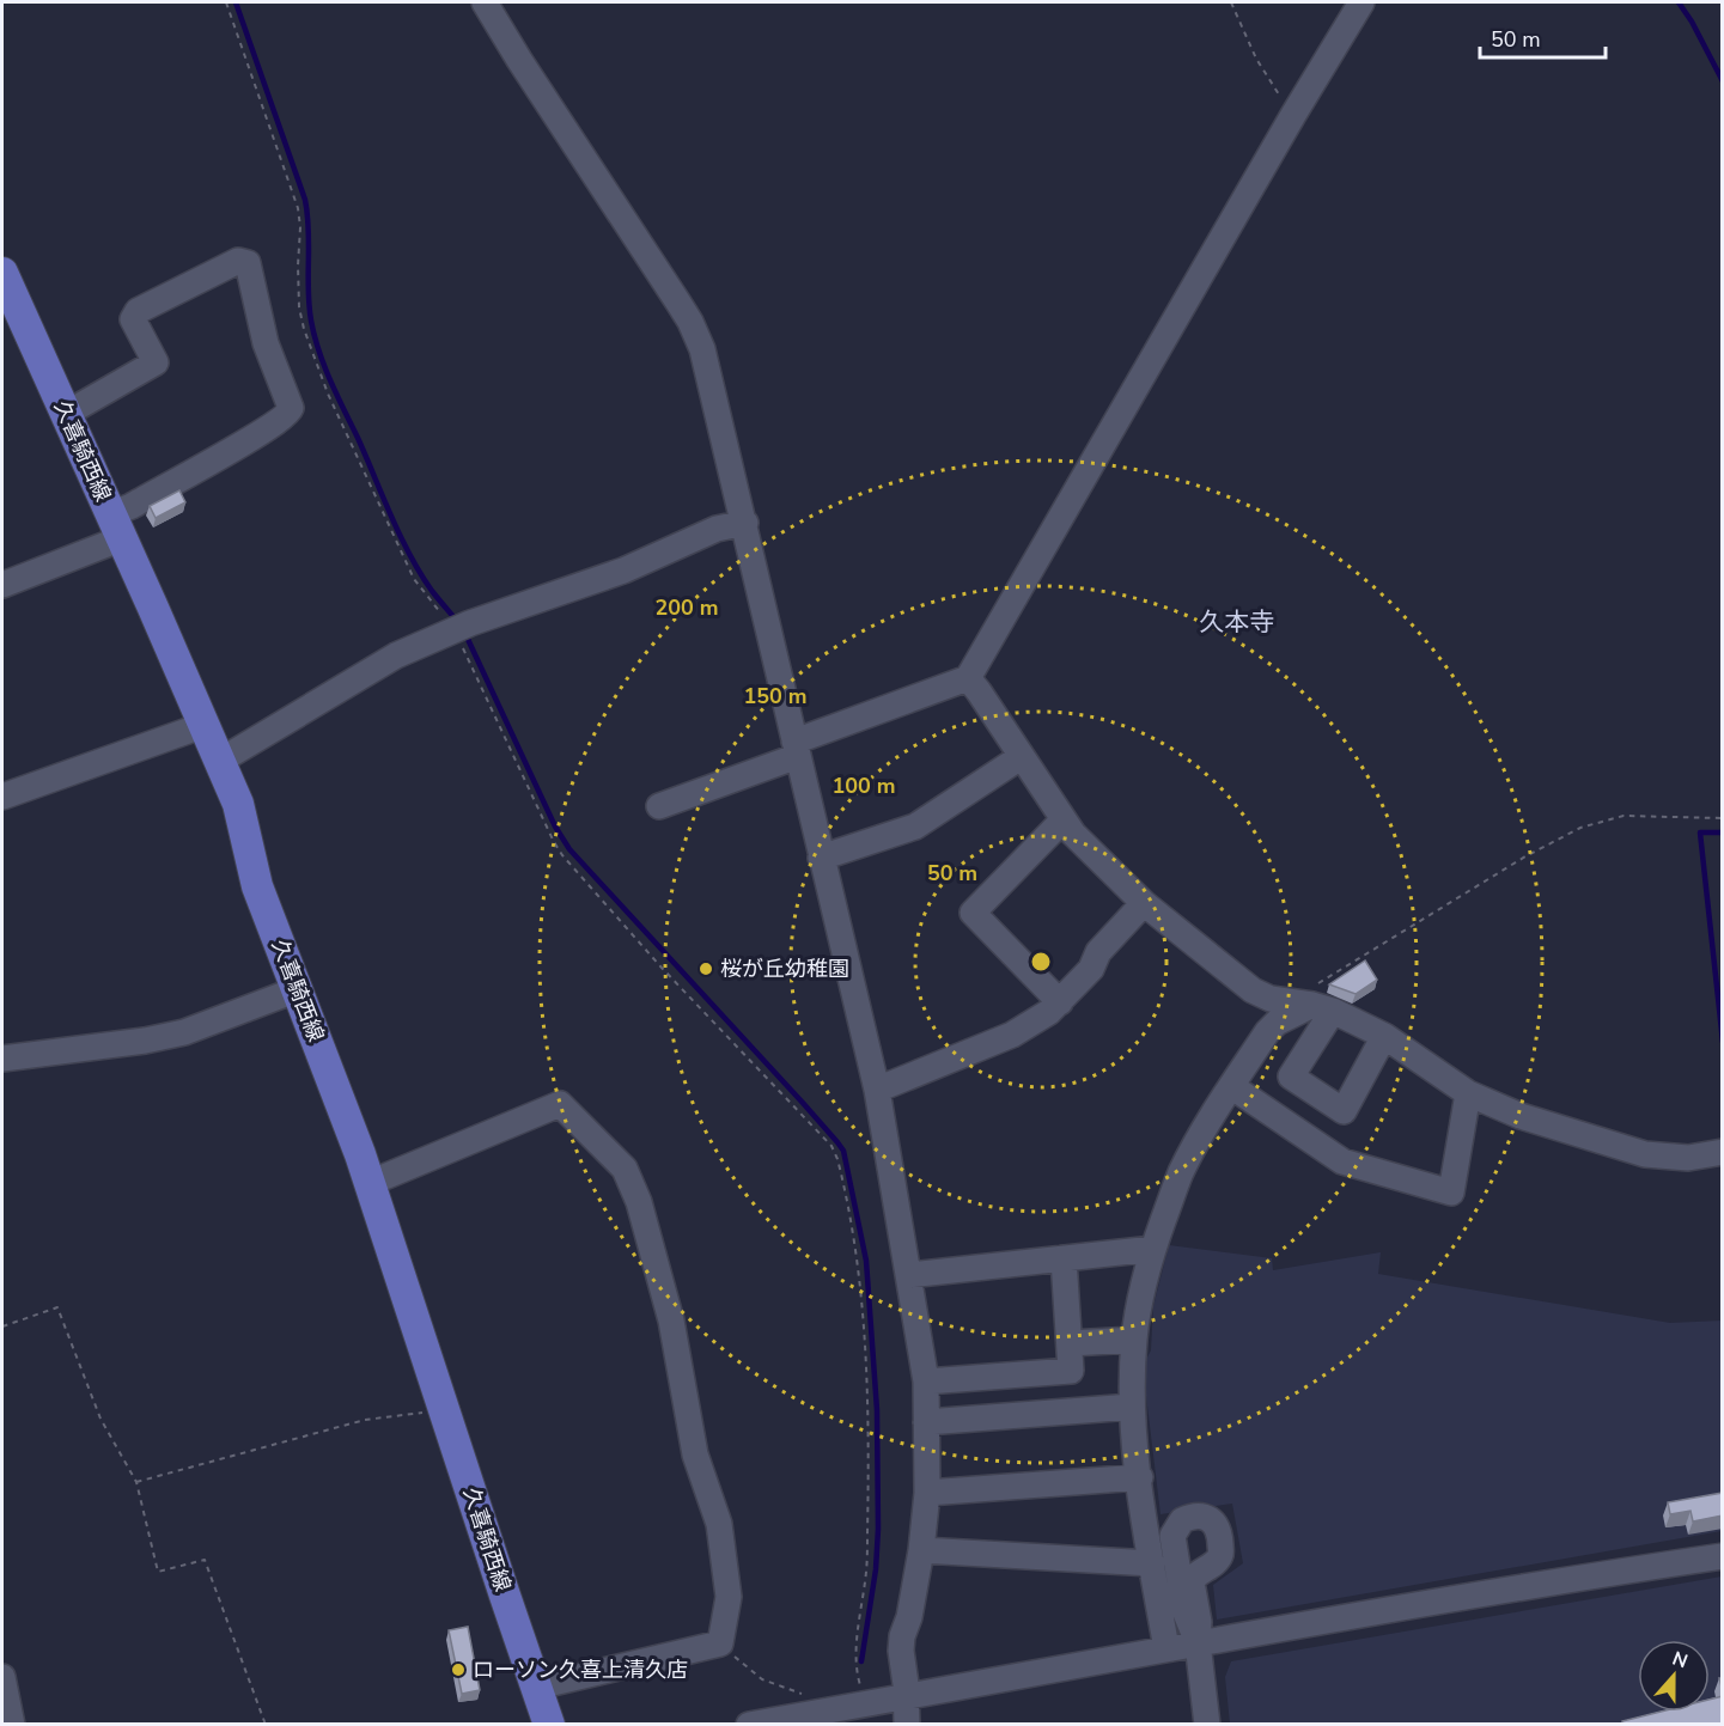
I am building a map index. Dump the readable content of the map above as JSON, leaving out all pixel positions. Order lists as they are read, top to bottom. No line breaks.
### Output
{"streets":{"main road":["久喜騎西線"]},"districts":["久本寺"],"places":["桜が丘幼稚園","ローソン久喜上清久店"],"scale_bar":"50 m","north":"top","rings":["200 m","150 m","100 m","50 m"]}
